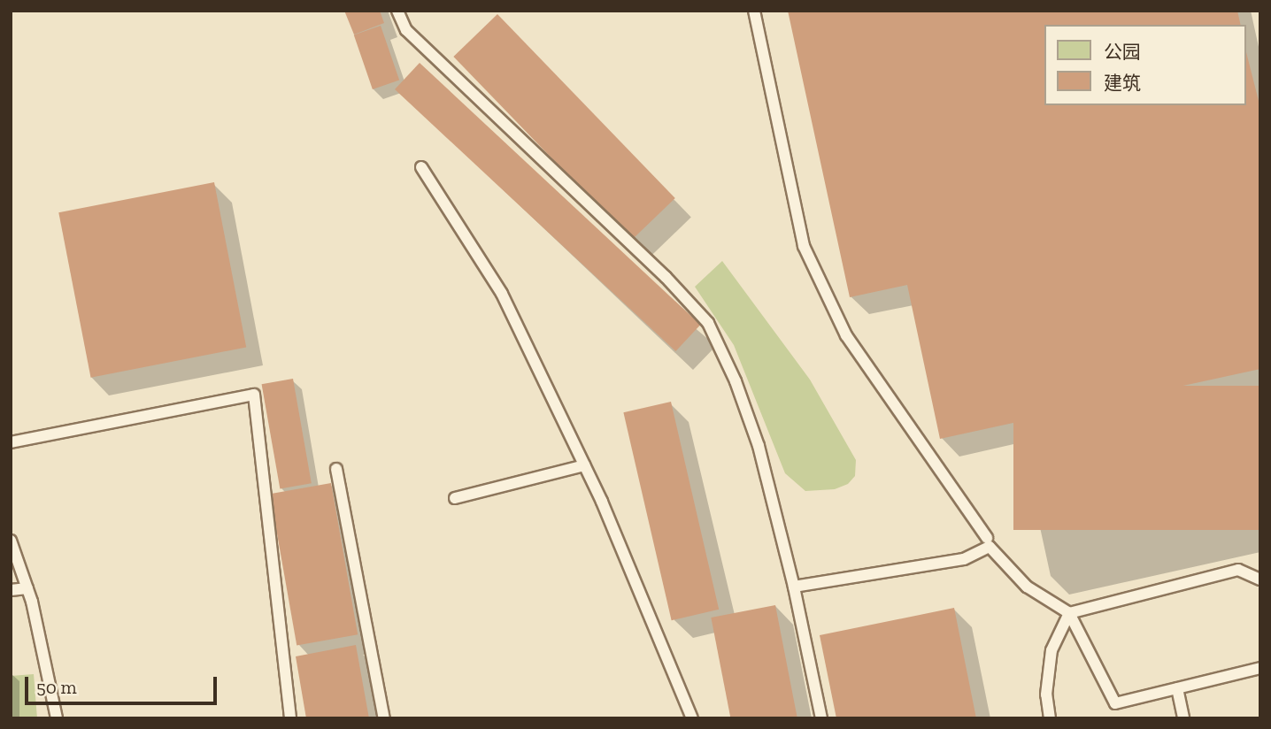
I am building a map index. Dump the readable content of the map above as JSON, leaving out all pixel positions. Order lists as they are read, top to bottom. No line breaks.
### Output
{"legend":["公园","建筑"],"scale_bar":"50 m"}
